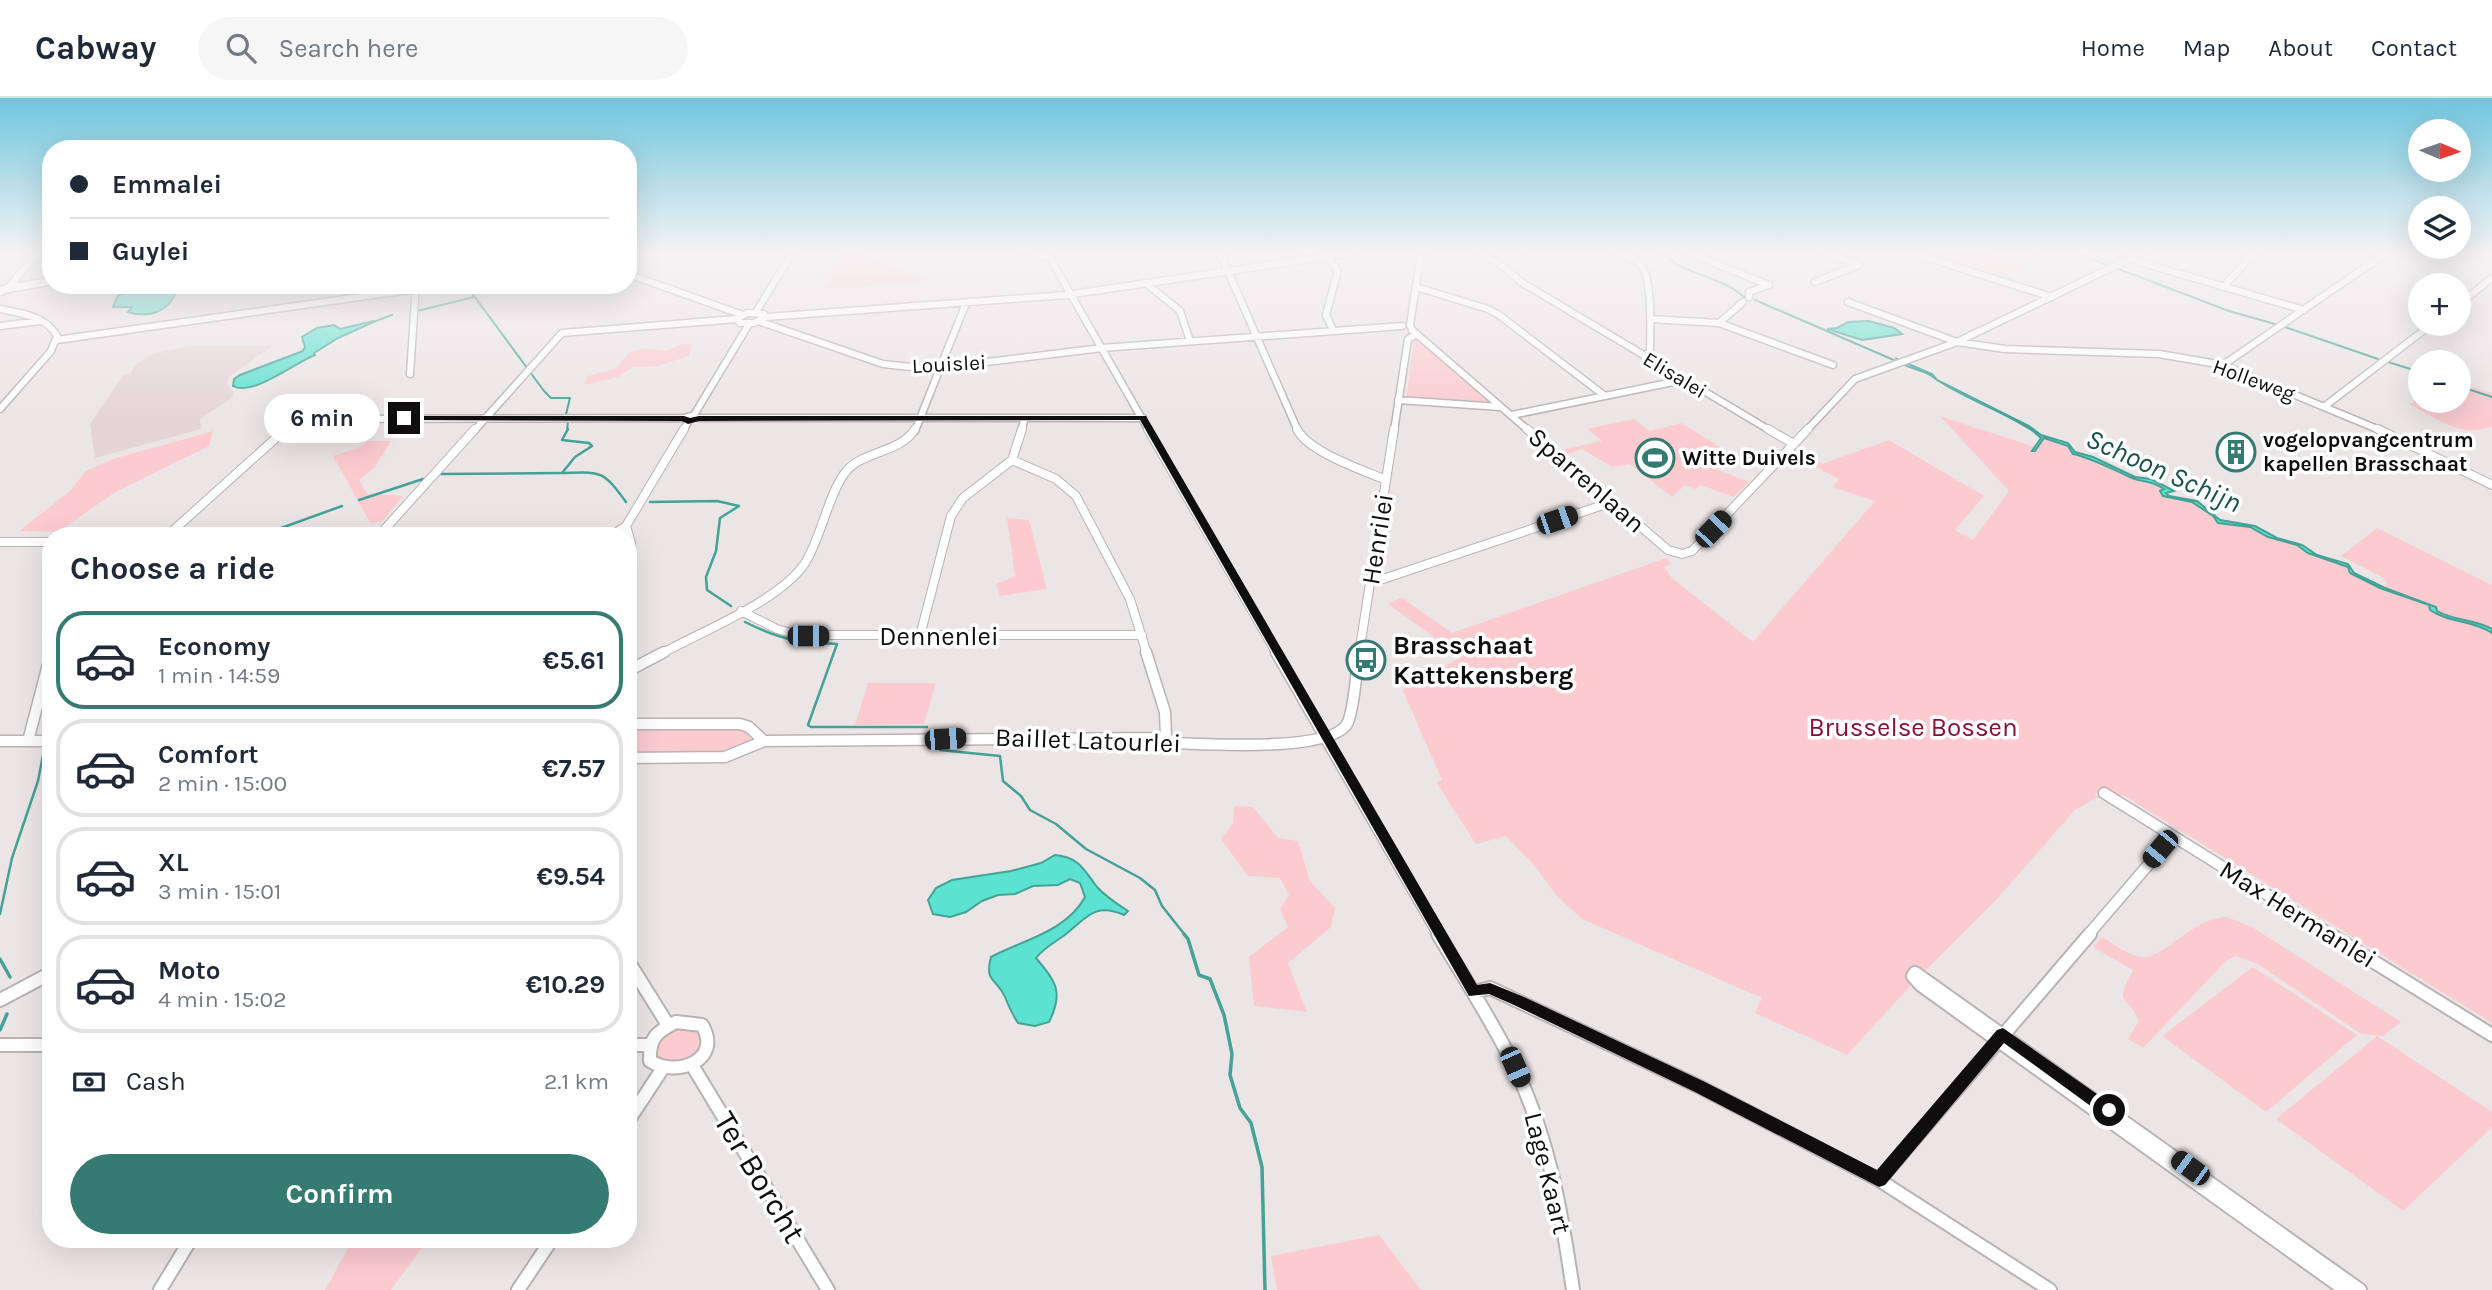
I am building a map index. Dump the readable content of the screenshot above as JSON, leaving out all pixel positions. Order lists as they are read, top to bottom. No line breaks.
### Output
{"streets":{"street":["Louislei","Elisalei","Holleweg","Sparrenlaan","Henrilei","Dennenlei","Baillet Latourlei","Max Hermanlei","Lage Kaart","Ter Borcht"]},"crossings":[["Louislei","Lage Kaart"],["Elisalei","Sparrenlaan"],["Sparrenlaan","Henrilei"],["Henrilei","Baillet Latourlei"],["Henrilei","Lage Kaart"],["Baillet Latourlei","Lage Kaart"]],"water":["Schoon Schijn"],"parks":["Brusselse Bossen"],"places":{"building":["vogelopvangcentrum kapellen Brasschaat"],"sports":["Witte Duivels"],"bus stop":["Brasschaat Kattekensberg"]},"north":"right","page":{"header":"Cabway","search":"Search here","nav":["Home","Map","About","Contact"],"map_buttons":["+","−"],"banner":["Emmalei","Guylei"],"bubble":"6 min","heading":"Choose a ride","list":[{"name":"Economy","note":"1 min · 14:59","value":"€5.61"},{"name":"Comfort","note":"2 min · 15:00","value":"€7.57"},{"name":"XL","note":"3 min · 15:01","value":"€9.54"},{"name":"Moto","note":"4 min · 15:02","value":"€10.29"}],"pay":["Cash","2.1 km"],"buttons":"Confirm"}}
